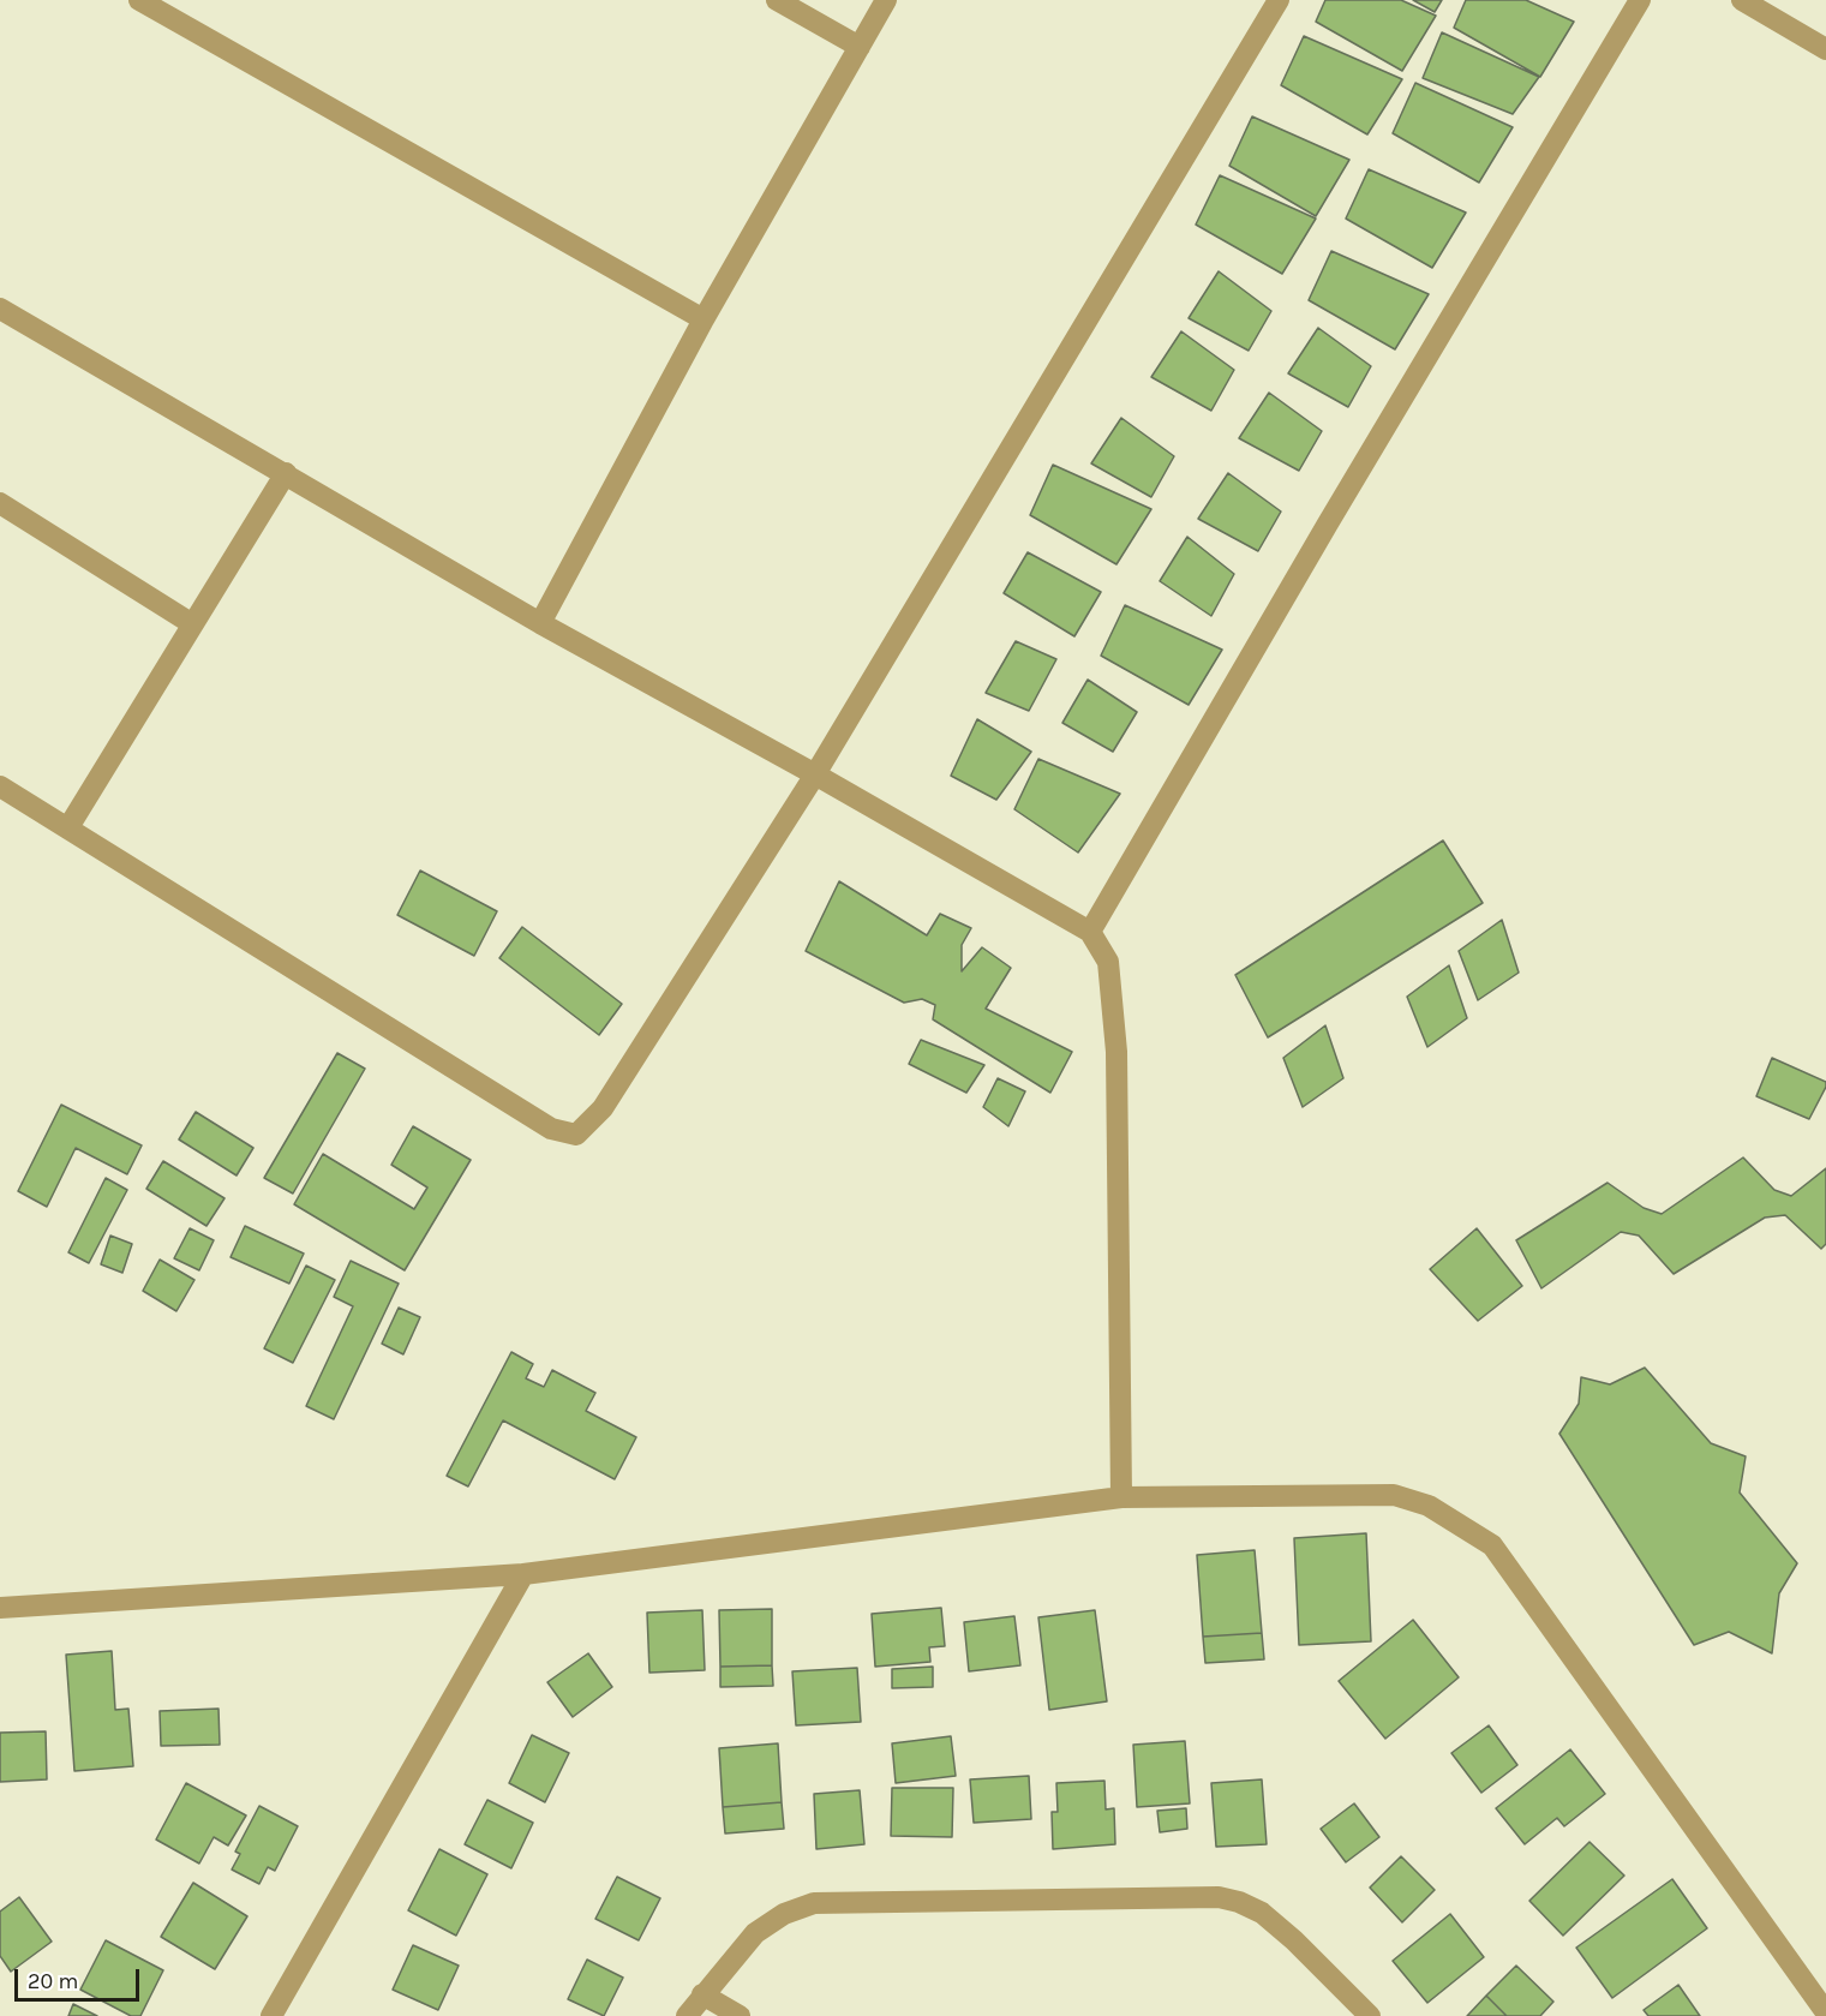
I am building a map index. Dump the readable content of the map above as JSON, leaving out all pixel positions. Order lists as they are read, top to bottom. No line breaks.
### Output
{"scale_bar":"20 m"}
